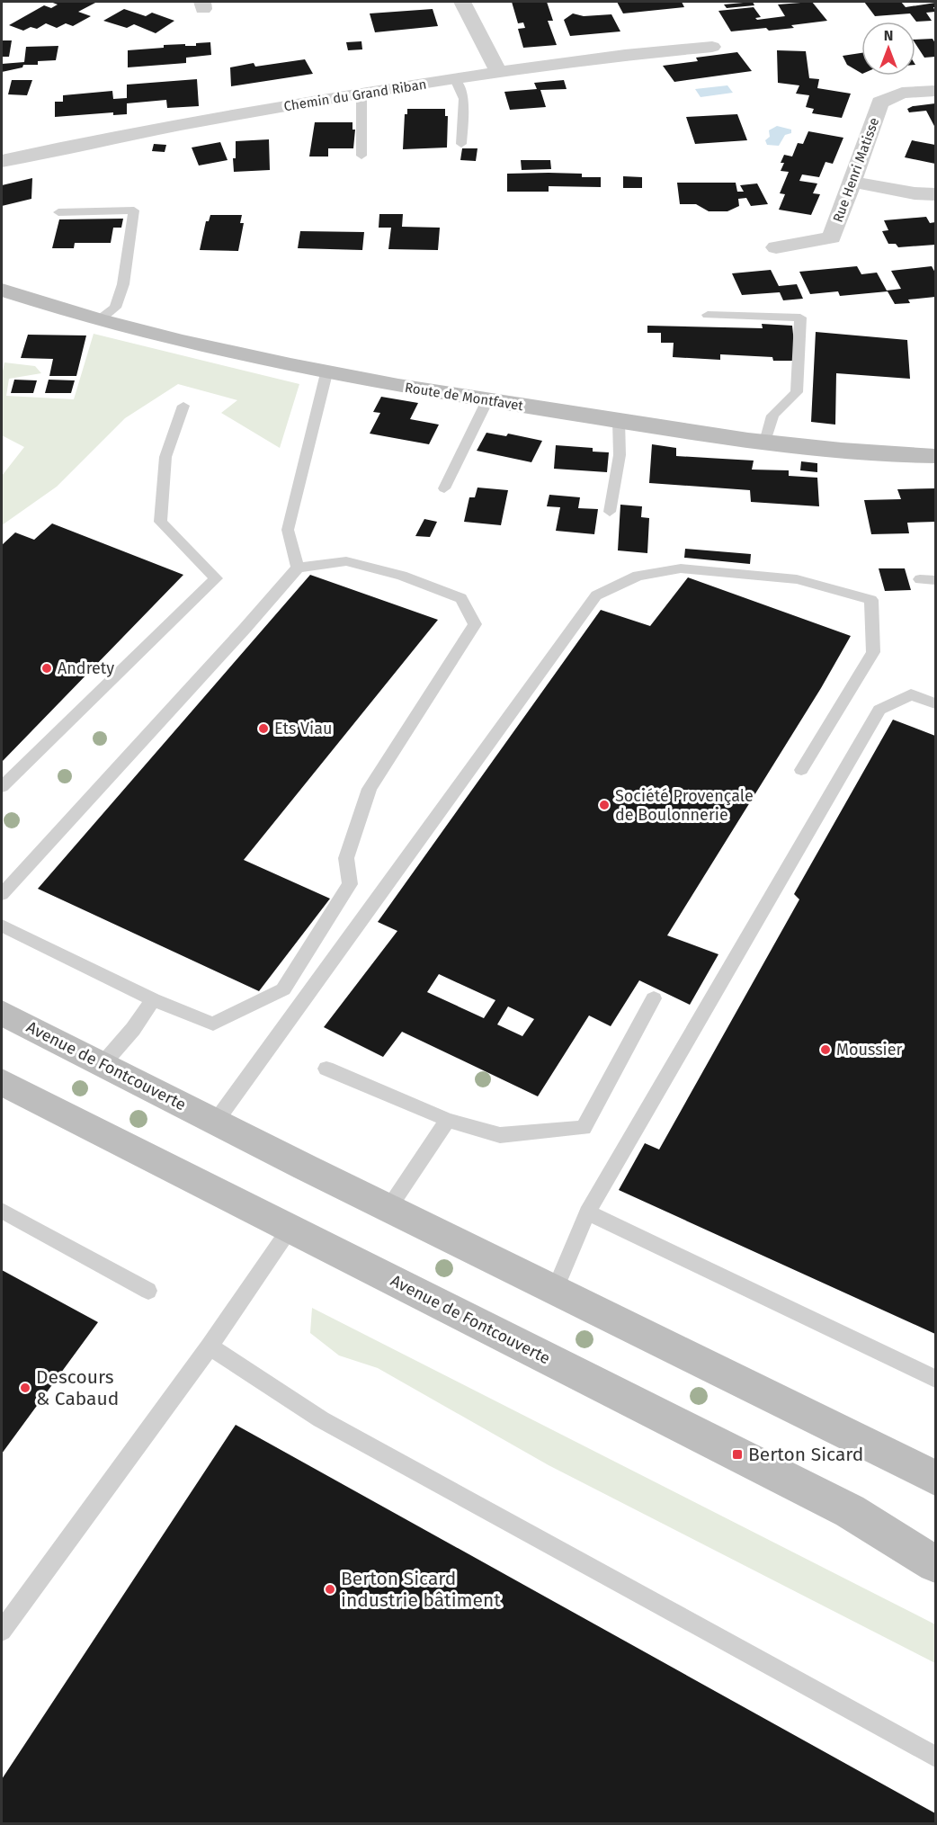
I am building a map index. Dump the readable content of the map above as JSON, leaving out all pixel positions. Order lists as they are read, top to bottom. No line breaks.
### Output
{"streets":{"main road":["Route de Montfavet","Avenue de Fontcouverte"],"street":["Chemin du Grand Riban","Rue Henri Matisse"]},"places":{"other":["Andrety","Ets Viau","Société Provençale de Boulonnerie","Moussier","Descours & Cabaud","Berton Sicard industrie bâtiment"],"transit":["Berton Sicard"]},"north":"top"}
